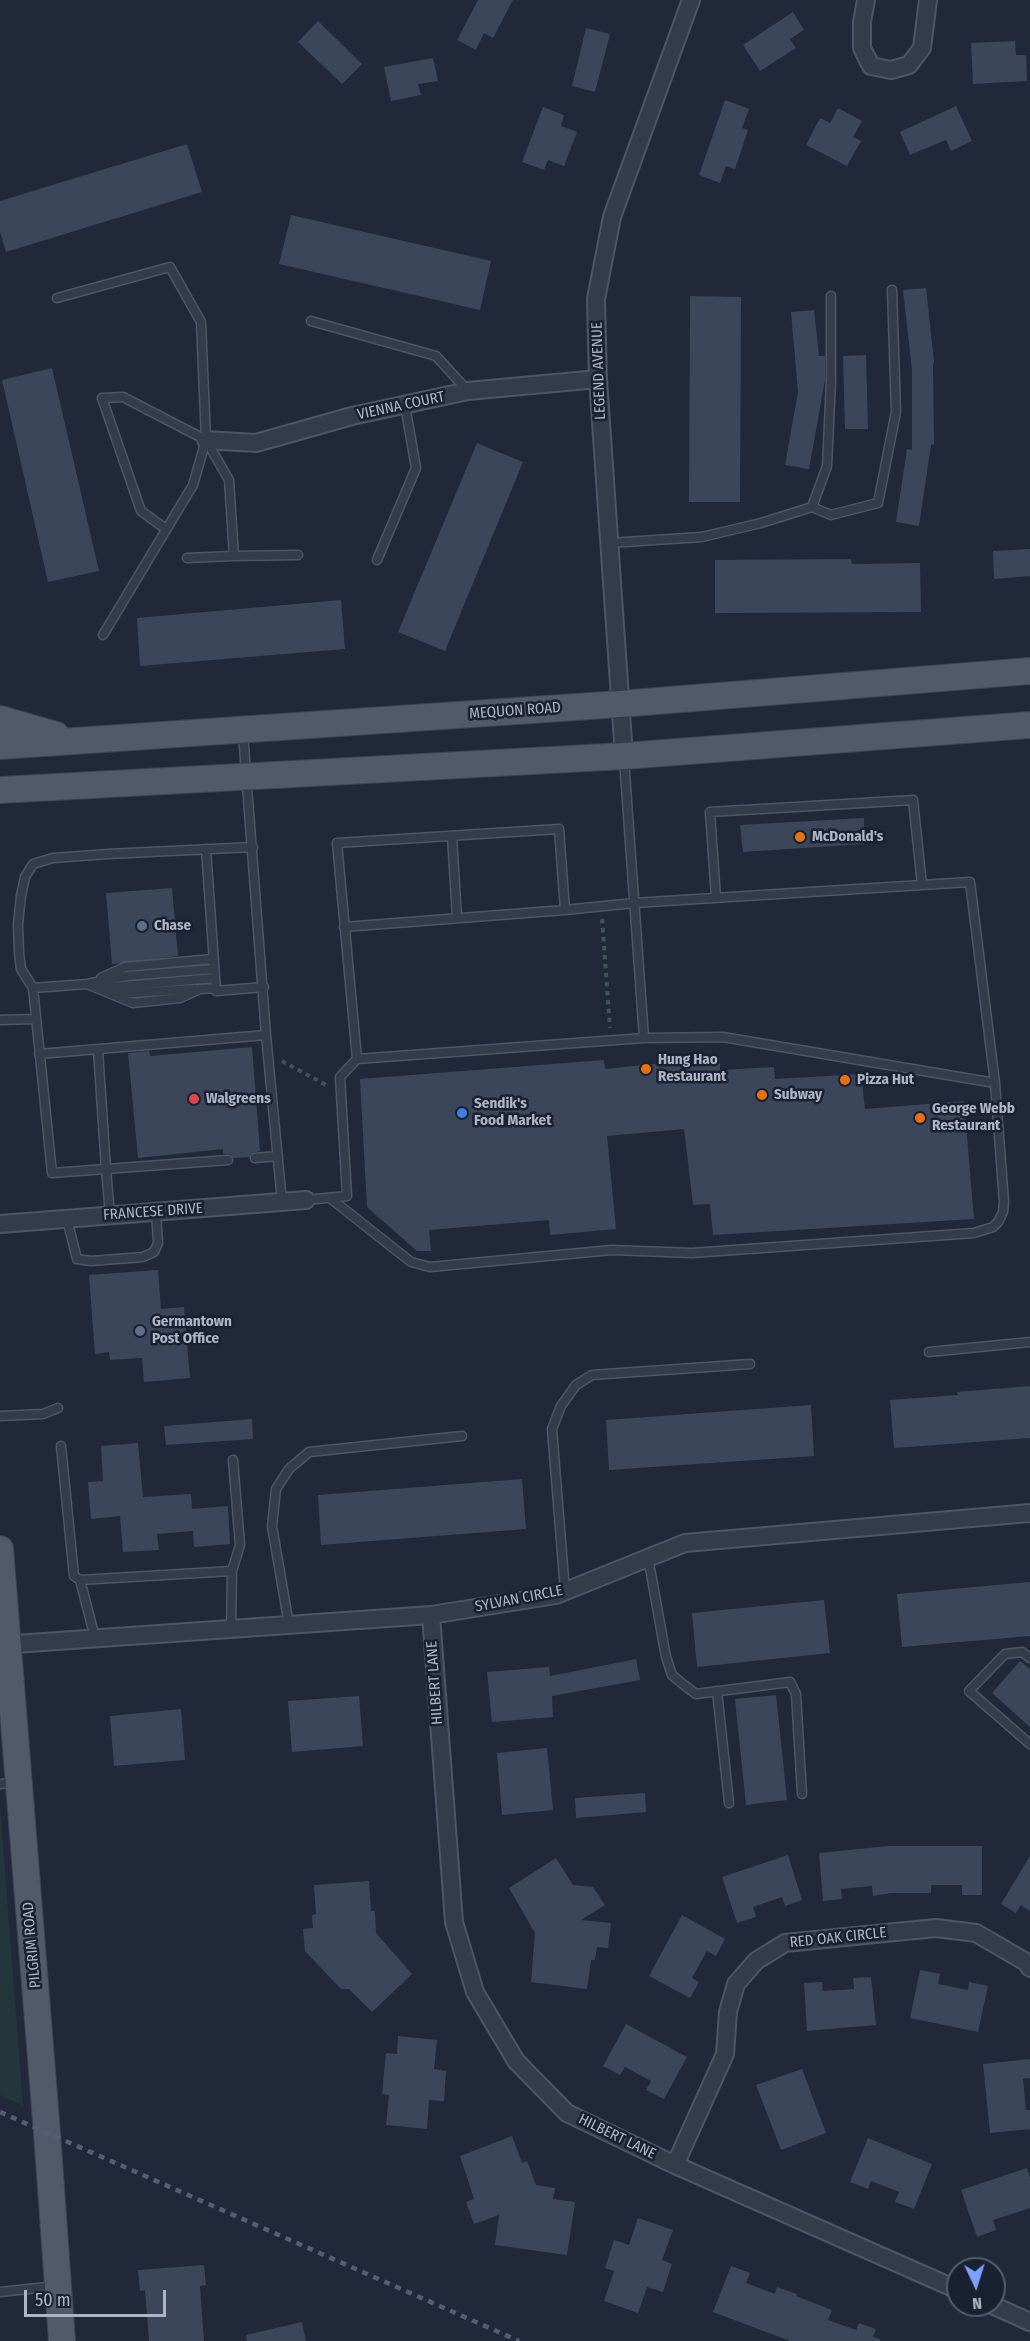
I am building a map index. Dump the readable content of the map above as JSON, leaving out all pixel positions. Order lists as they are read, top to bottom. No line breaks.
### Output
{"streets":{"main road":["MEQUON ROAD","PILGRIM ROAD"],"street":["LEGEND AVENUE","VIENNA COURT","FRANCESE DRIVE","SYLVAN CIRCLE","HILBERT LANE","RED OAK CIRCLE"]},"crossings":[["LEGEND AVENUE","VIENNA COURT"],["LEGEND AVENUE","MEQUON ROAD"],["SYLVAN CIRCLE","HILBERT LANE"],["SYLVAN CIRCLE","PILGRIM ROAD"],["HILBERT LANE","RED OAK CIRCLE"]],"places":["McDonald's","Chase","Hung Hao Restaurant","Pizza Hut","Subway","Walgreens","Sendik's Food Market","George Webb Restaurant","Germantown Post Office"],"scale_bar":"50 m","north":"bottom"}
